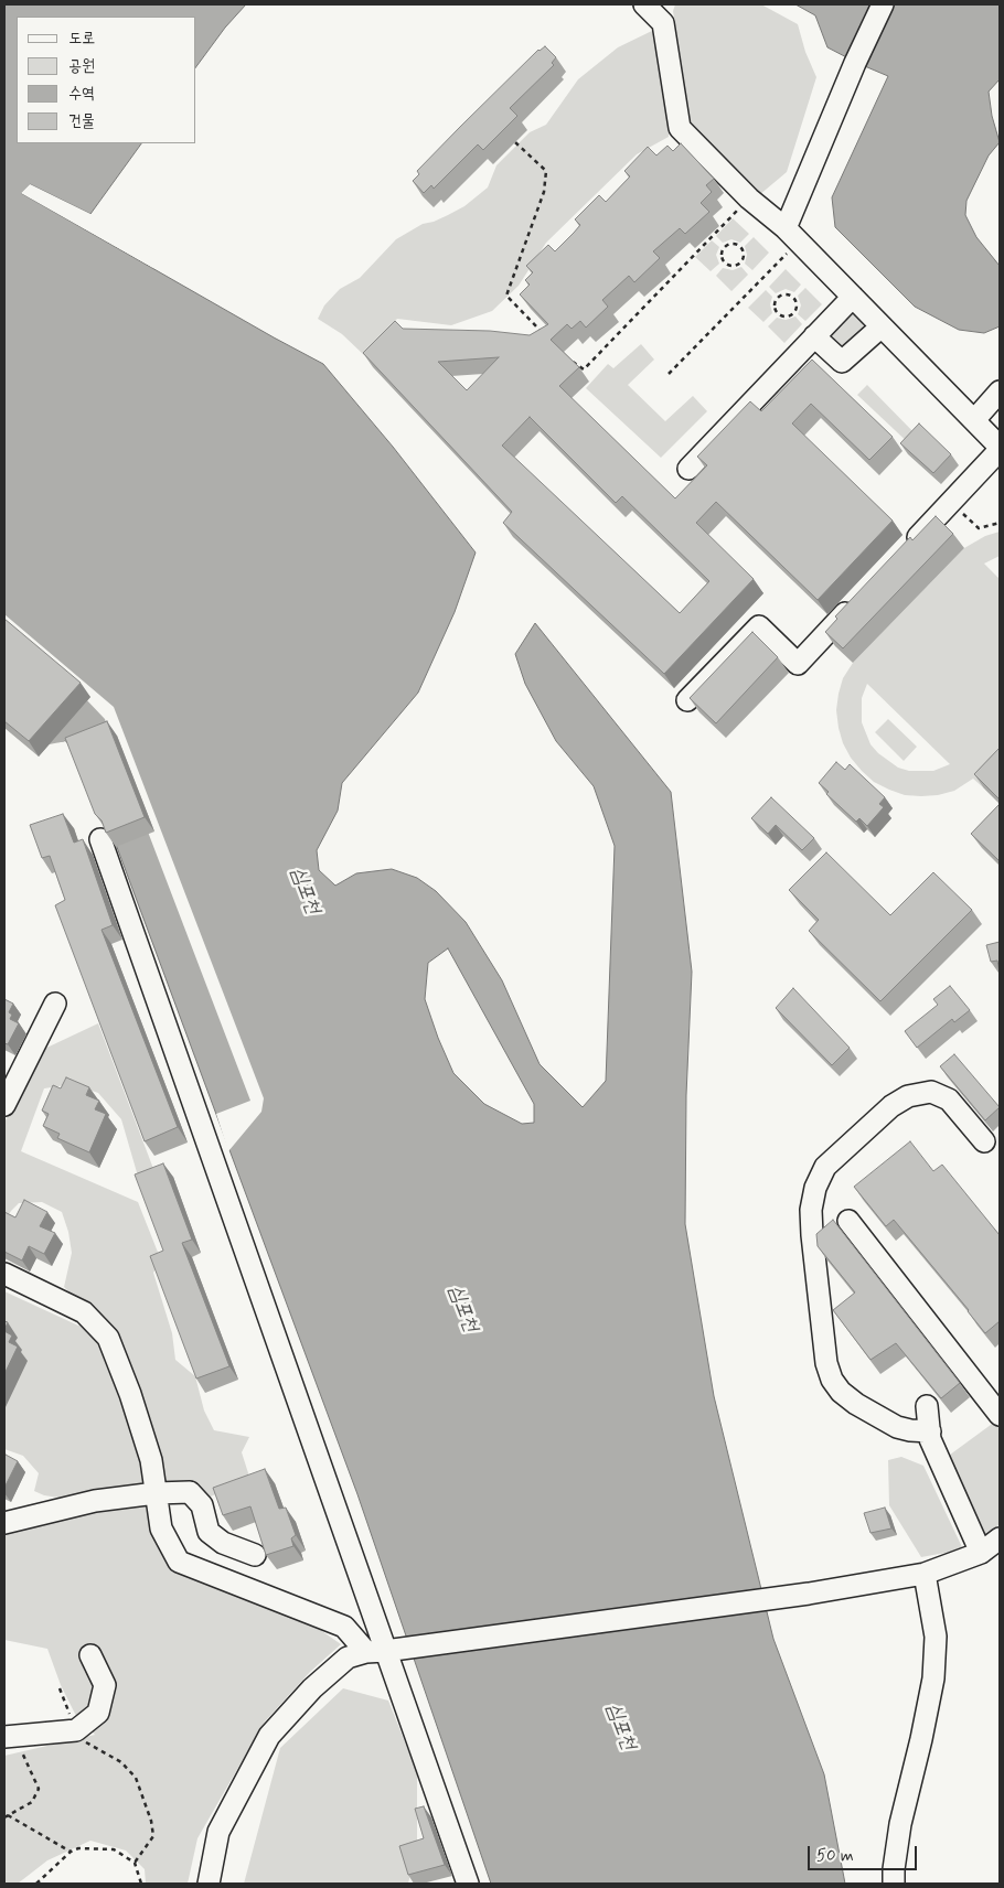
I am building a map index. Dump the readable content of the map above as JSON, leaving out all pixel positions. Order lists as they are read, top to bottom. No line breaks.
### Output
{"water":["심포천"],"legend":["도로","공원","수역","건물"],"scale_bar":"50 m"}
